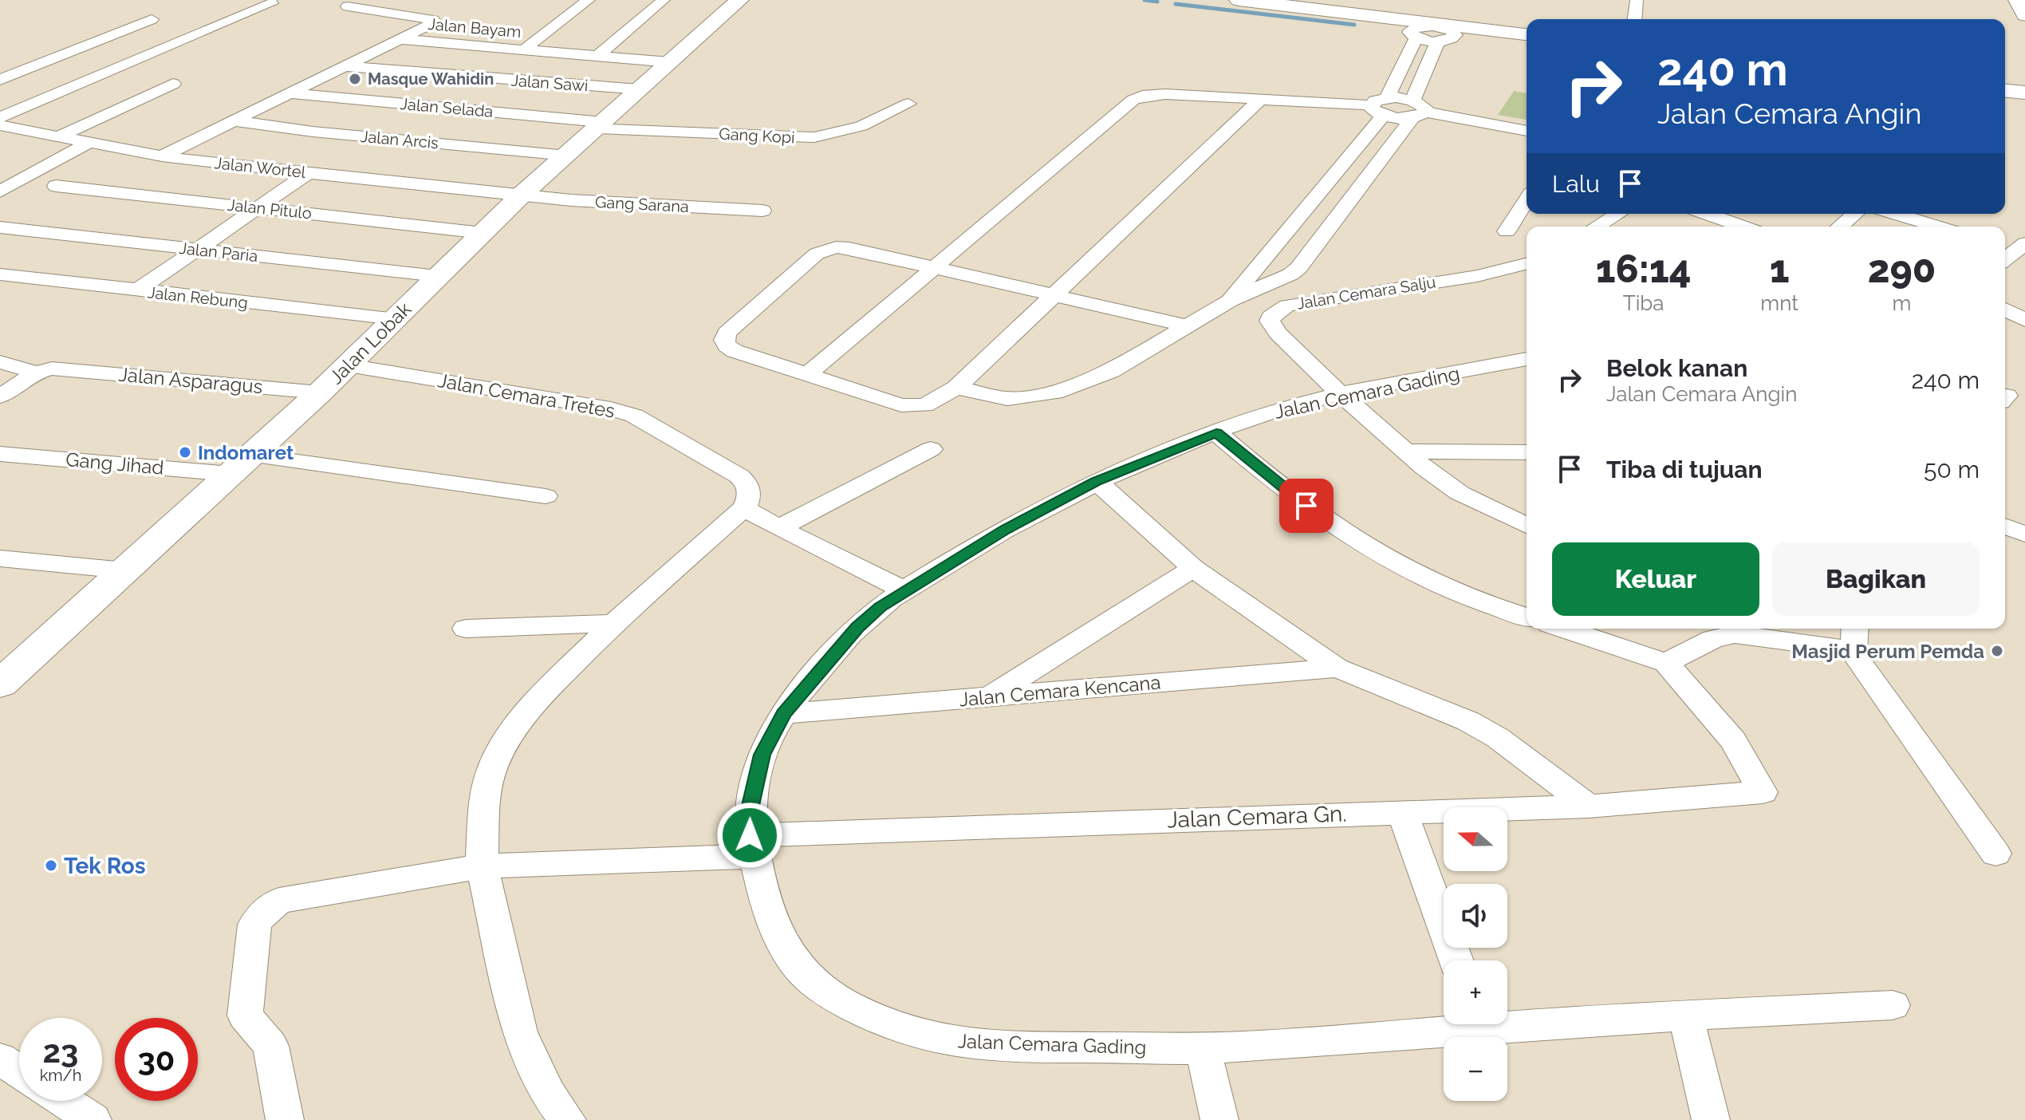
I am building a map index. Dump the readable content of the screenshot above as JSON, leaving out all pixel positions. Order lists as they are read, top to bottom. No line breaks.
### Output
{"streets":{"main road":["Jalan Lobak"],"street":["Jalan Bayam","Jalan Sawi","Jalan Selada","Gang Kopi","Jalan Arcis","Jalan Wortel","Gang Sarana","Jalan Pitulo","Jalan Paria","Jalan Cemara Salju","Jalan Rebung","Jalan Asparagus","Jalan Cemara Gading","Jalan Cemara Tretes","Gang Jihad","Jalan Cemara Kencana","Jalan Cemara Gn."]},"crossings":[["Jalan Bayam","Jalan Lobak"],["Jalan Sawi","Jalan Lobak"],["Jalan Selada","Gang Kopi"],["Jalan Selada","Jalan Lobak"],["Gang Kopi","Jalan Lobak"],["Jalan Arcis","Jalan Lobak"],["Jalan Wortel","Gang Sarana"],["Jalan Wortel","Jalan Lobak"],["Gang Sarana","Jalan Lobak"],["Jalan Pitulo","Jalan Lobak"],["Jalan Paria","Jalan Lobak"],["Jalan Cemara Salju","Jalan Cemara Gading"],["Jalan Rebung","Jalan Lobak"],["Jalan Lobak","Jalan Asparagus"],["Jalan Lobak","Jalan Cemara Tretes"],["Jalan Lobak","Gang Jihad"],["Jalan Cemara Gading","Jalan Cemara Kencana"],["Jalan Cemara Gading","Jalan Cemara Gn."]],"places":["Masque Wahidin","Indomaret","Masjid Perum Pemda","Tek Ros"],"north":"left","page":{"turn":["240 m","Jalan Cemara Angin"],"then":"Lalu","eta":["16:14","Tiba","1","mnt","290","m"],"list":[{"name":"Belok kanan","note":"Jalan Cemara Angin","value":"240 m"},{"name":"Tiba di tujuan","value":"50 m"}],"buttons":["Keluar","Bagikan"],"map_buttons":["+","−"],"speed":"23 km/h","limit":"30"}}
